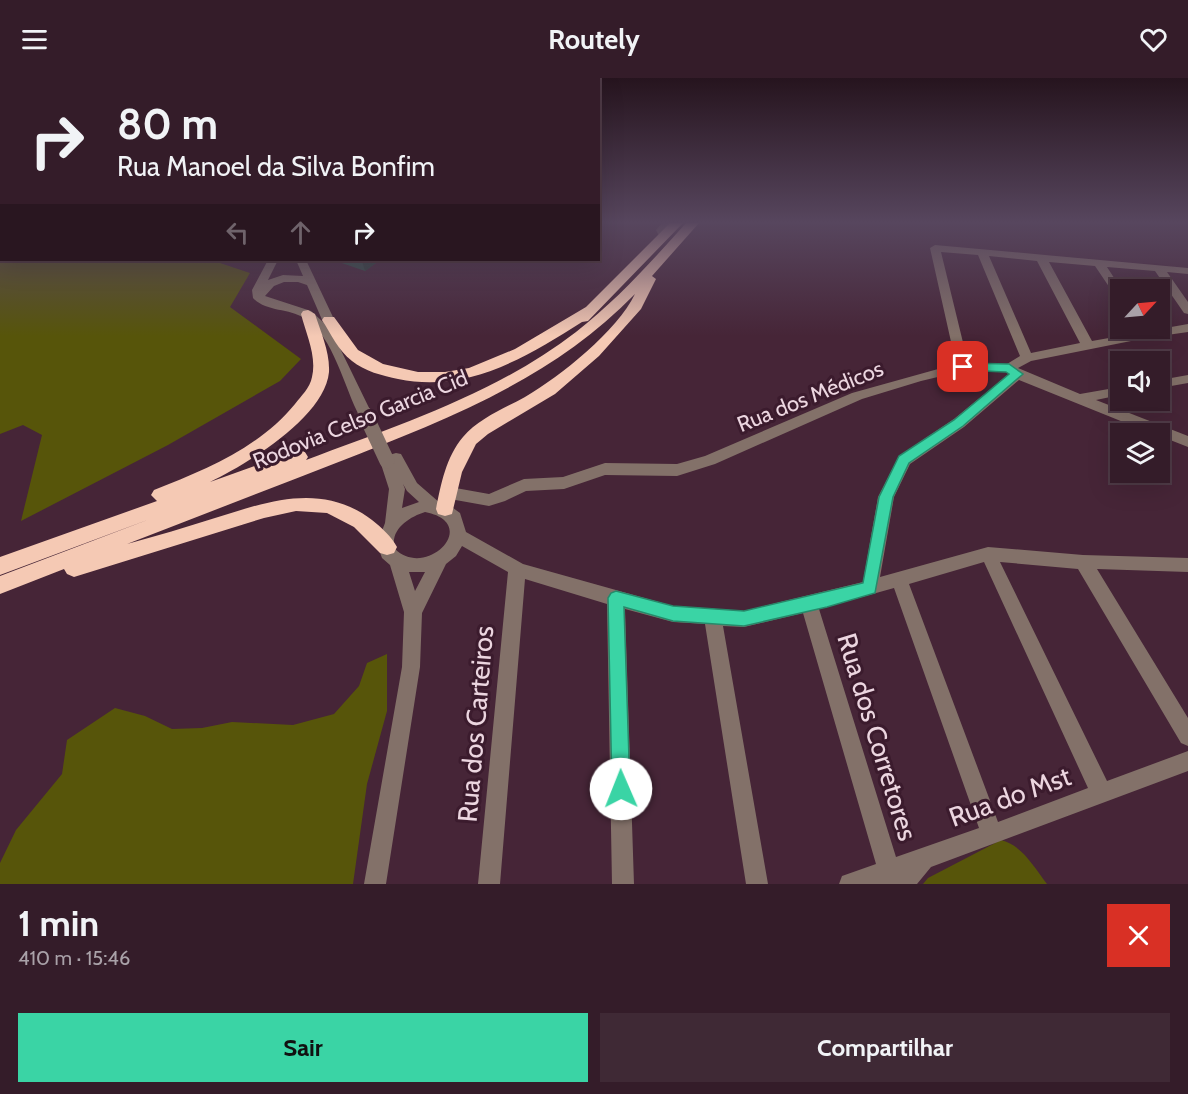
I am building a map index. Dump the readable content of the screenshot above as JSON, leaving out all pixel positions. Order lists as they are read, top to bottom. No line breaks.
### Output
{"streets":{"highway":["Rodovia Celso Garcia Cid"],"street":["Rua dos Médicos","Rua dos Carteiros","Rua dos Corretores","Rua do Mst"]},"crossings":[["Rua dos Corretores","Rua do Mst"]],"north":"top right","page":{"header":"Routely","turn":["80 m","Rua Manoel da Silva Bonfim"],"heading":["1 min","410 m · 15:46"],"buttons":["Sair","Compartilhar"]}}
